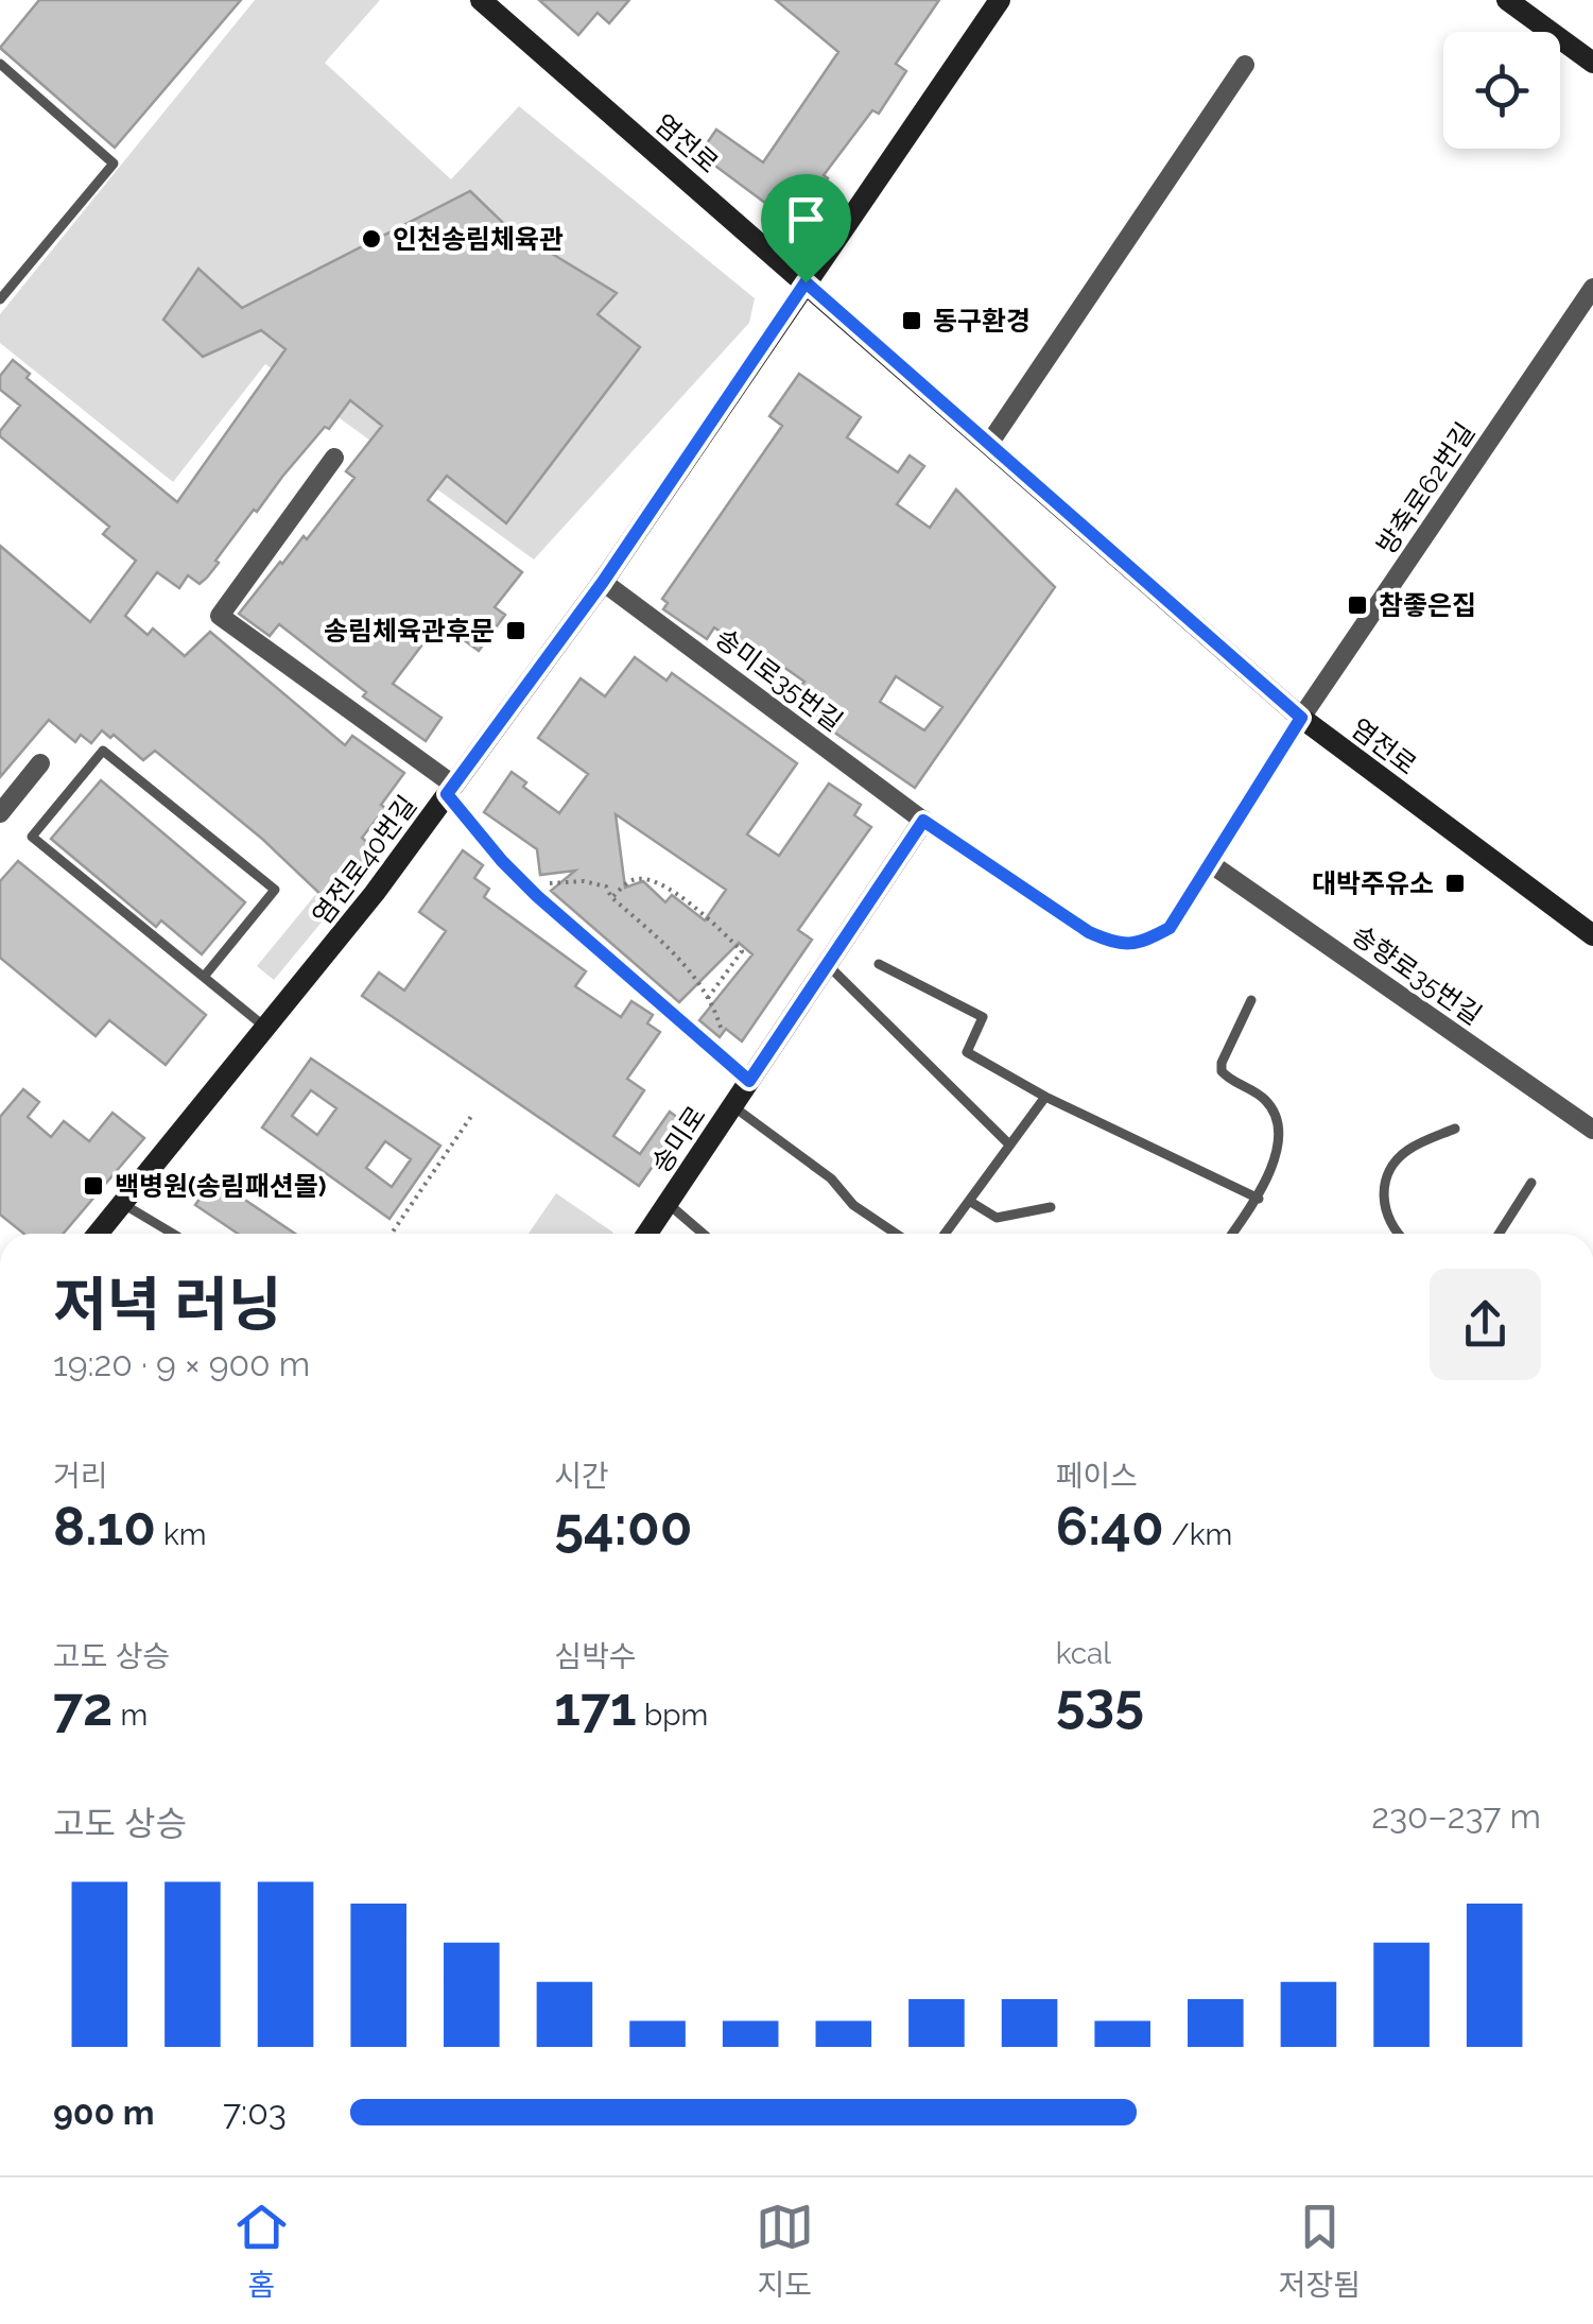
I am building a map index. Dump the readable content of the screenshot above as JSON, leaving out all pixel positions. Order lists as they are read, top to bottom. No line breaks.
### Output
{"streets":{"street":["염전로","방축로62번길","송미로35번길","염전로40번길","송향로35번길","송미로"]},"crossings":[["염전로","방축로62번길"],["염전로","염전로40번길"],["송미로35번길","염전로40번길"],["송미로35번길","송미로"]],"places":{"other":["인천송림체육관"],"transit":["동구환경","참좋은집","송림체육관후문","대박주유소","백병원(송림패션몰)"]},"page":{"heading":["저녁 러닝","19:20 · 9 × 900 m"],"stats":[["거리","8.10 km"],["시간","54:00"],["페이스","6:40 /km"],["고도 상승","72 m"],["심박수","171 bpm"],["kcal","535"]],"chart":["고도 상승","230–237 m"],"list":[{"name":"900 m","note":"7:03"}],"tabs":["홈","지도","저장됨"]}}
